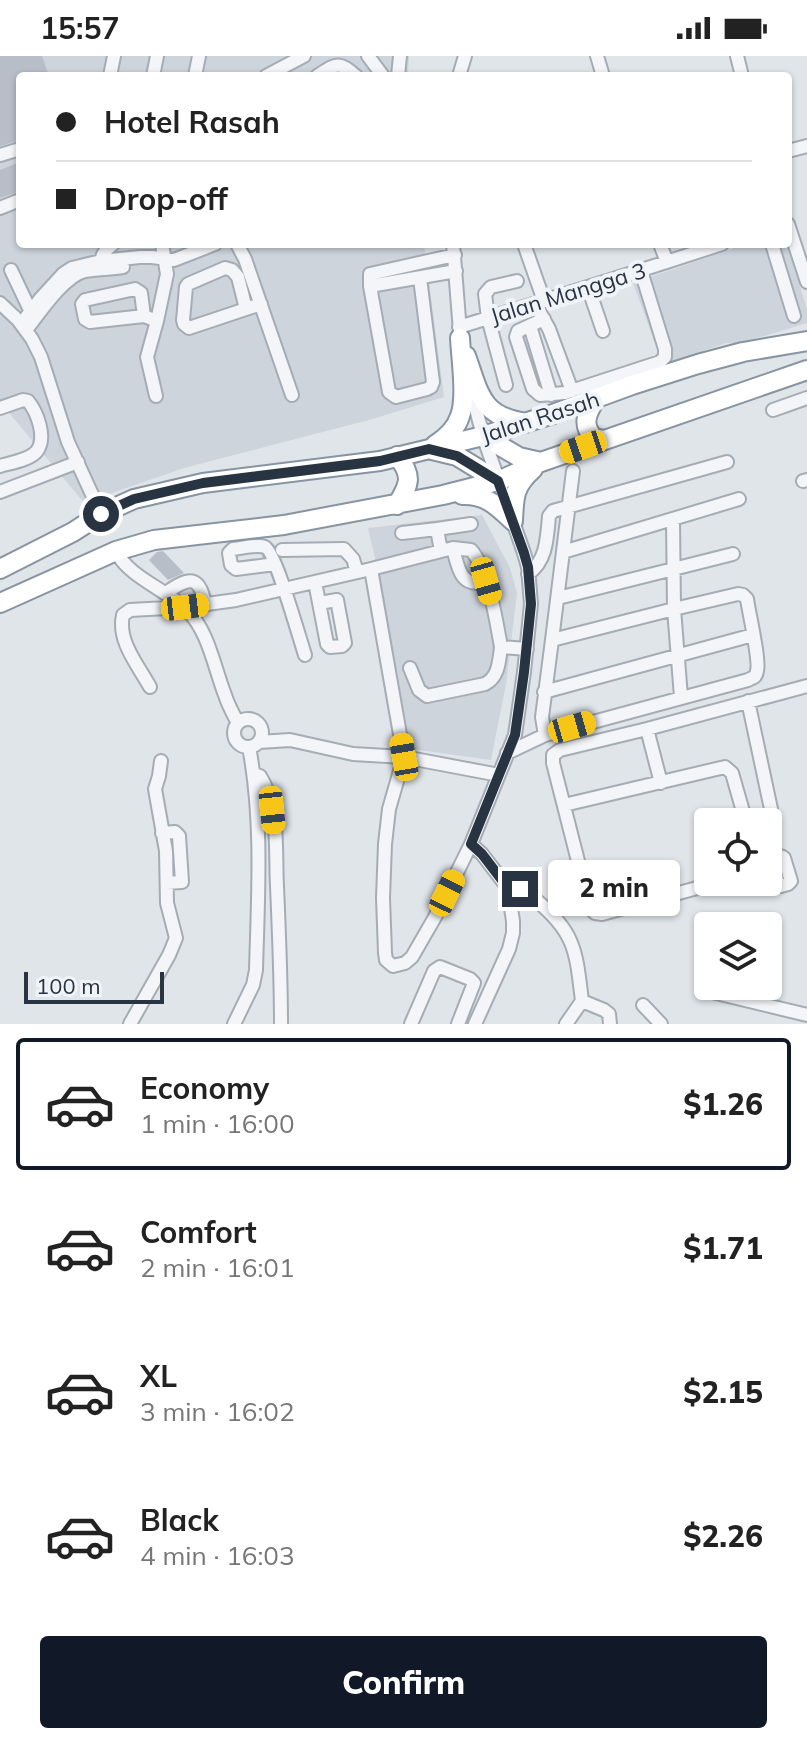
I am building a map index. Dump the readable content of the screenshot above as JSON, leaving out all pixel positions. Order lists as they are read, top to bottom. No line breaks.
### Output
{"streets":{"highway":["Jalan Rasah"],"street":["Jalan Mangga 3"]},"scale_bar":"100 m","page":{"status":"15:57","banner":["Hotel Rasah","Drop-off"],"bubble":"2 min","scale":"100 m","list":[{"name":"Economy","note":"1 min · 16:00","value":"$1.26"},{"name":"Comfort","note":"2 min · 16:01","value":"$1.71"},{"name":"XL","note":"3 min · 16:02","value":"$2.15"},{"name":"Black","note":"4 min · 16:03","value":"$2.26"}],"buttons":"Confirm"}}
